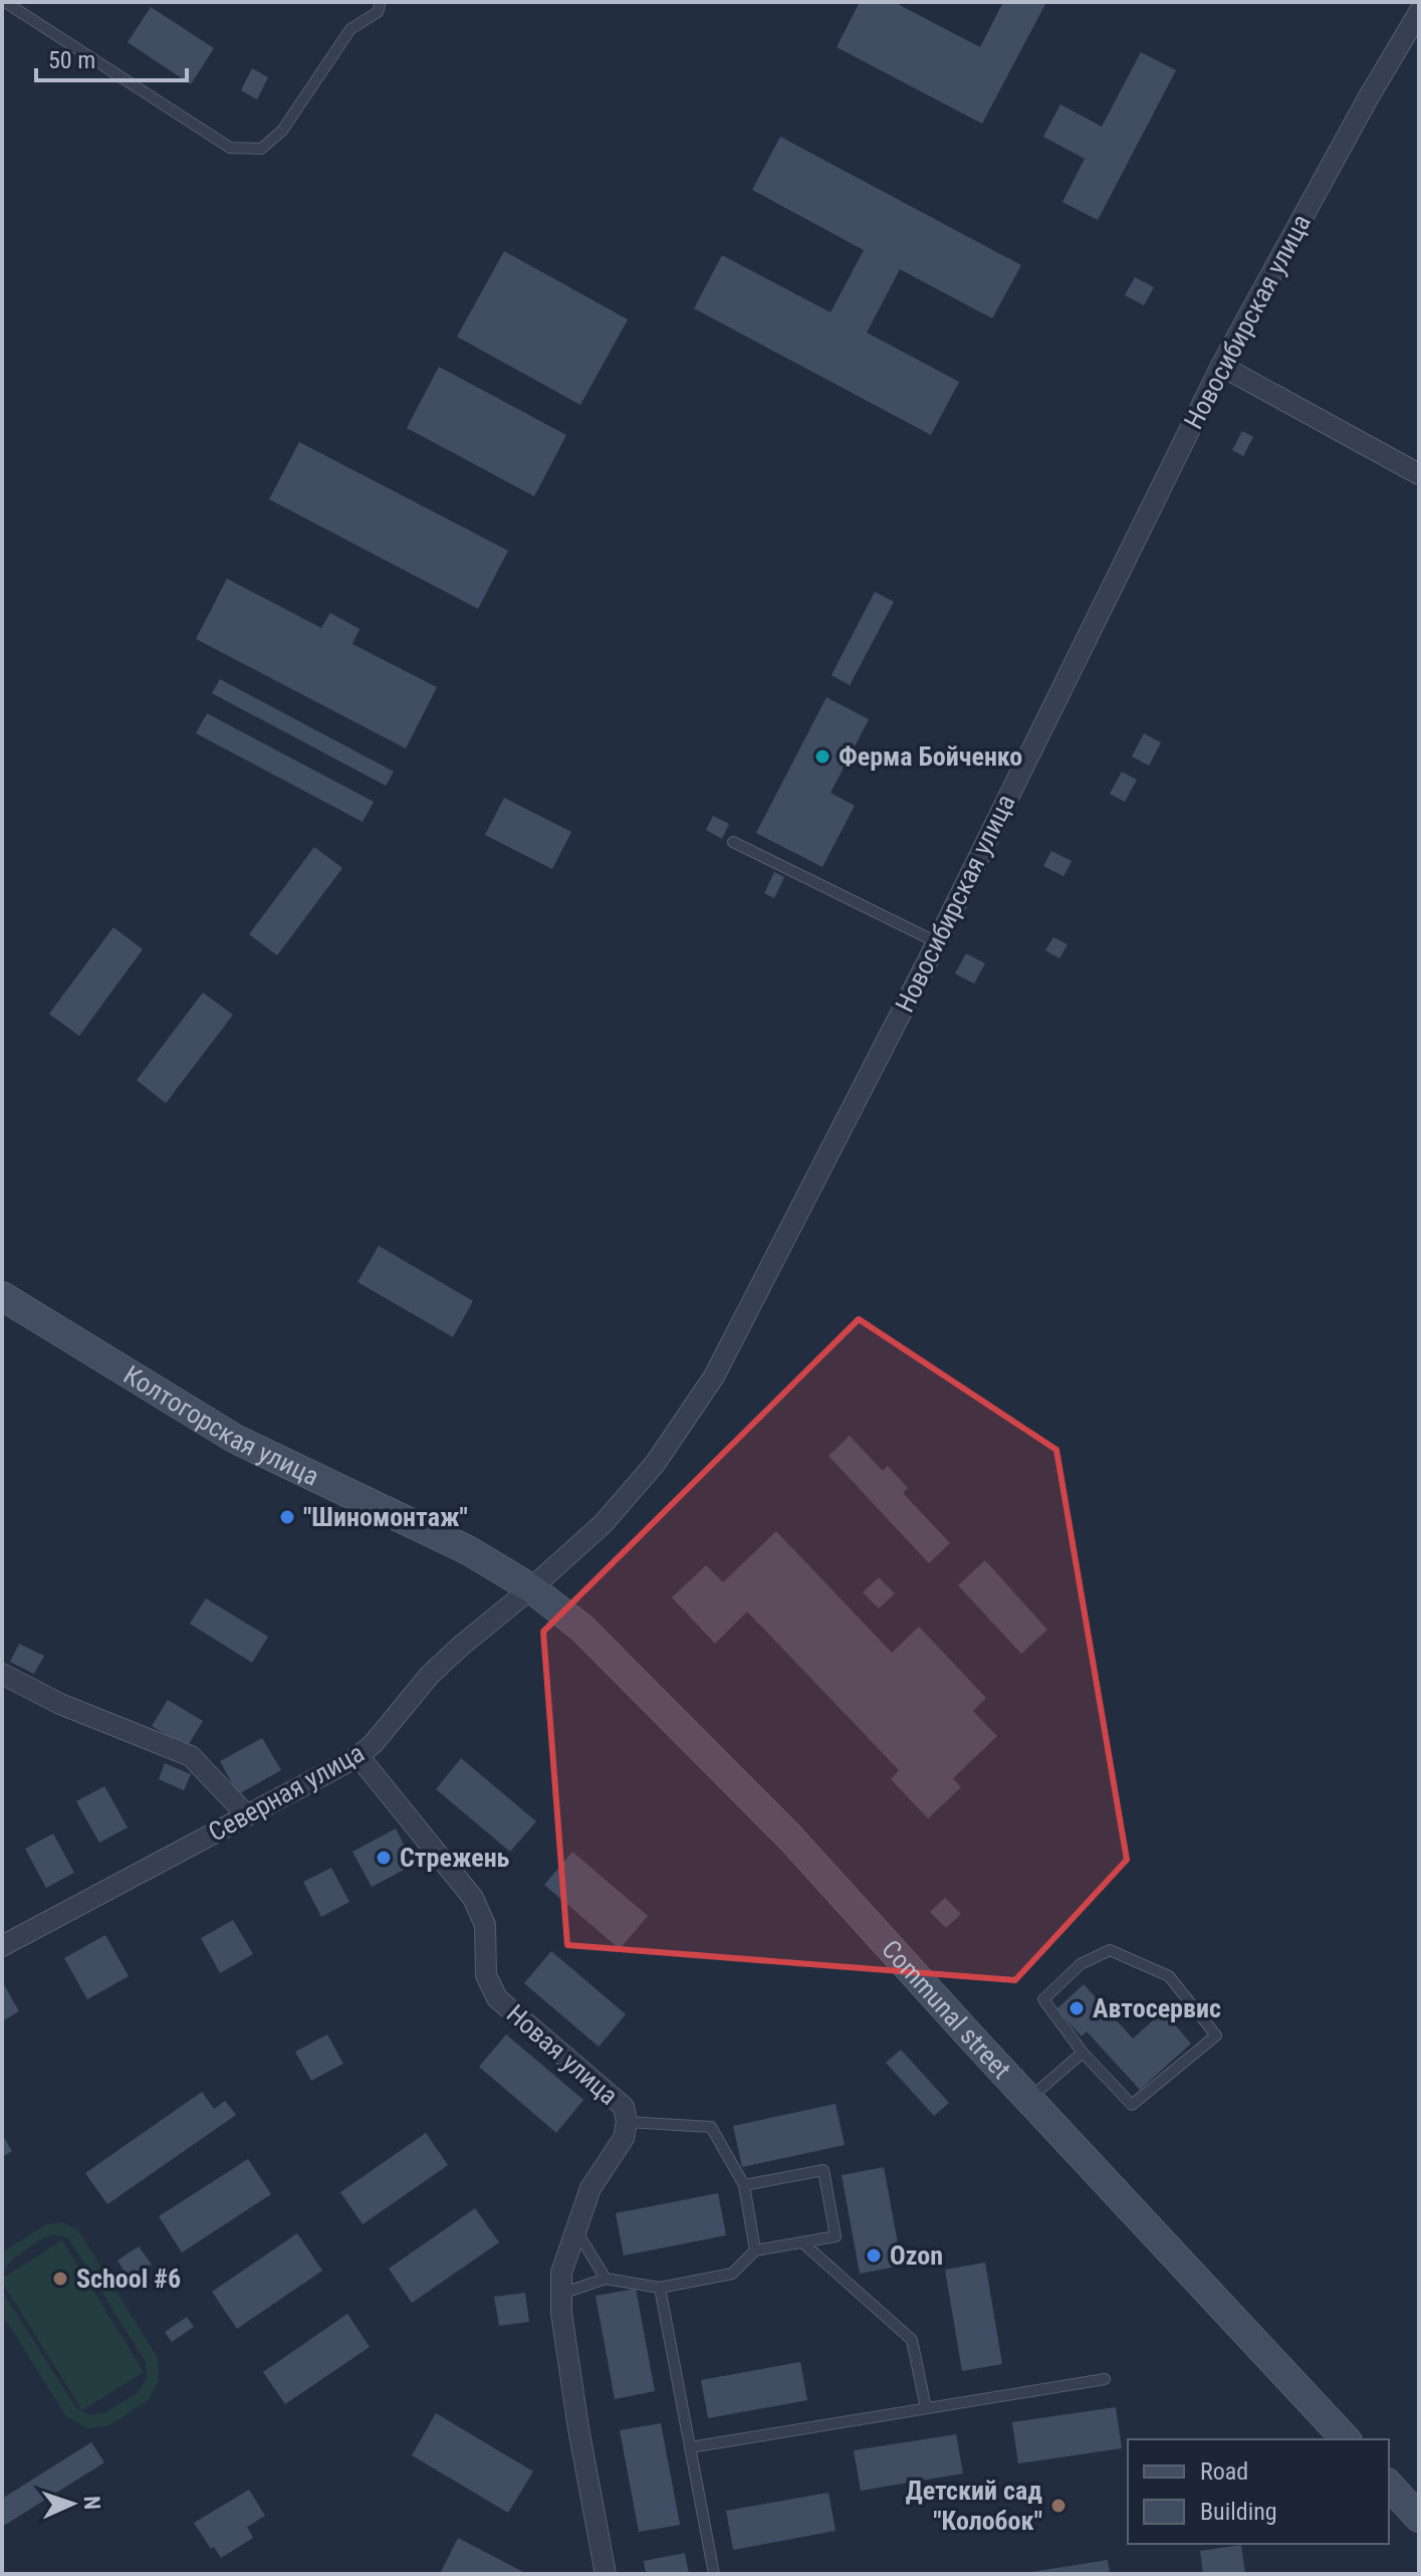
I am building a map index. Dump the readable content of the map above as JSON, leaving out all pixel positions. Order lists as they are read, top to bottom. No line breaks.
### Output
{"streets":{"main road":["Колтогорская улица","Communal street"],"street":["Новосибирская улица","Северная улица","Новая улица"]},"crossings":[["Новосибирская улица","Колтогорская улица"],["Новосибирская улица","Северная улица"],["Новосибирская улица","Communal street"],["Колтогорская улица","Северная улица"],["Колтогорская улица","Communal street"],["Северная улица","Communal street"],["Северная улица","Новая улица"]],"places":["Ферма Бойченко","\"Шиномонтаж\"","Стрежень","Автосервис","Ozon","School #6","Детский сад \"Колобок\""],"legend":["Road","Building"],"scale_bar":"50 m","north":"right"}
